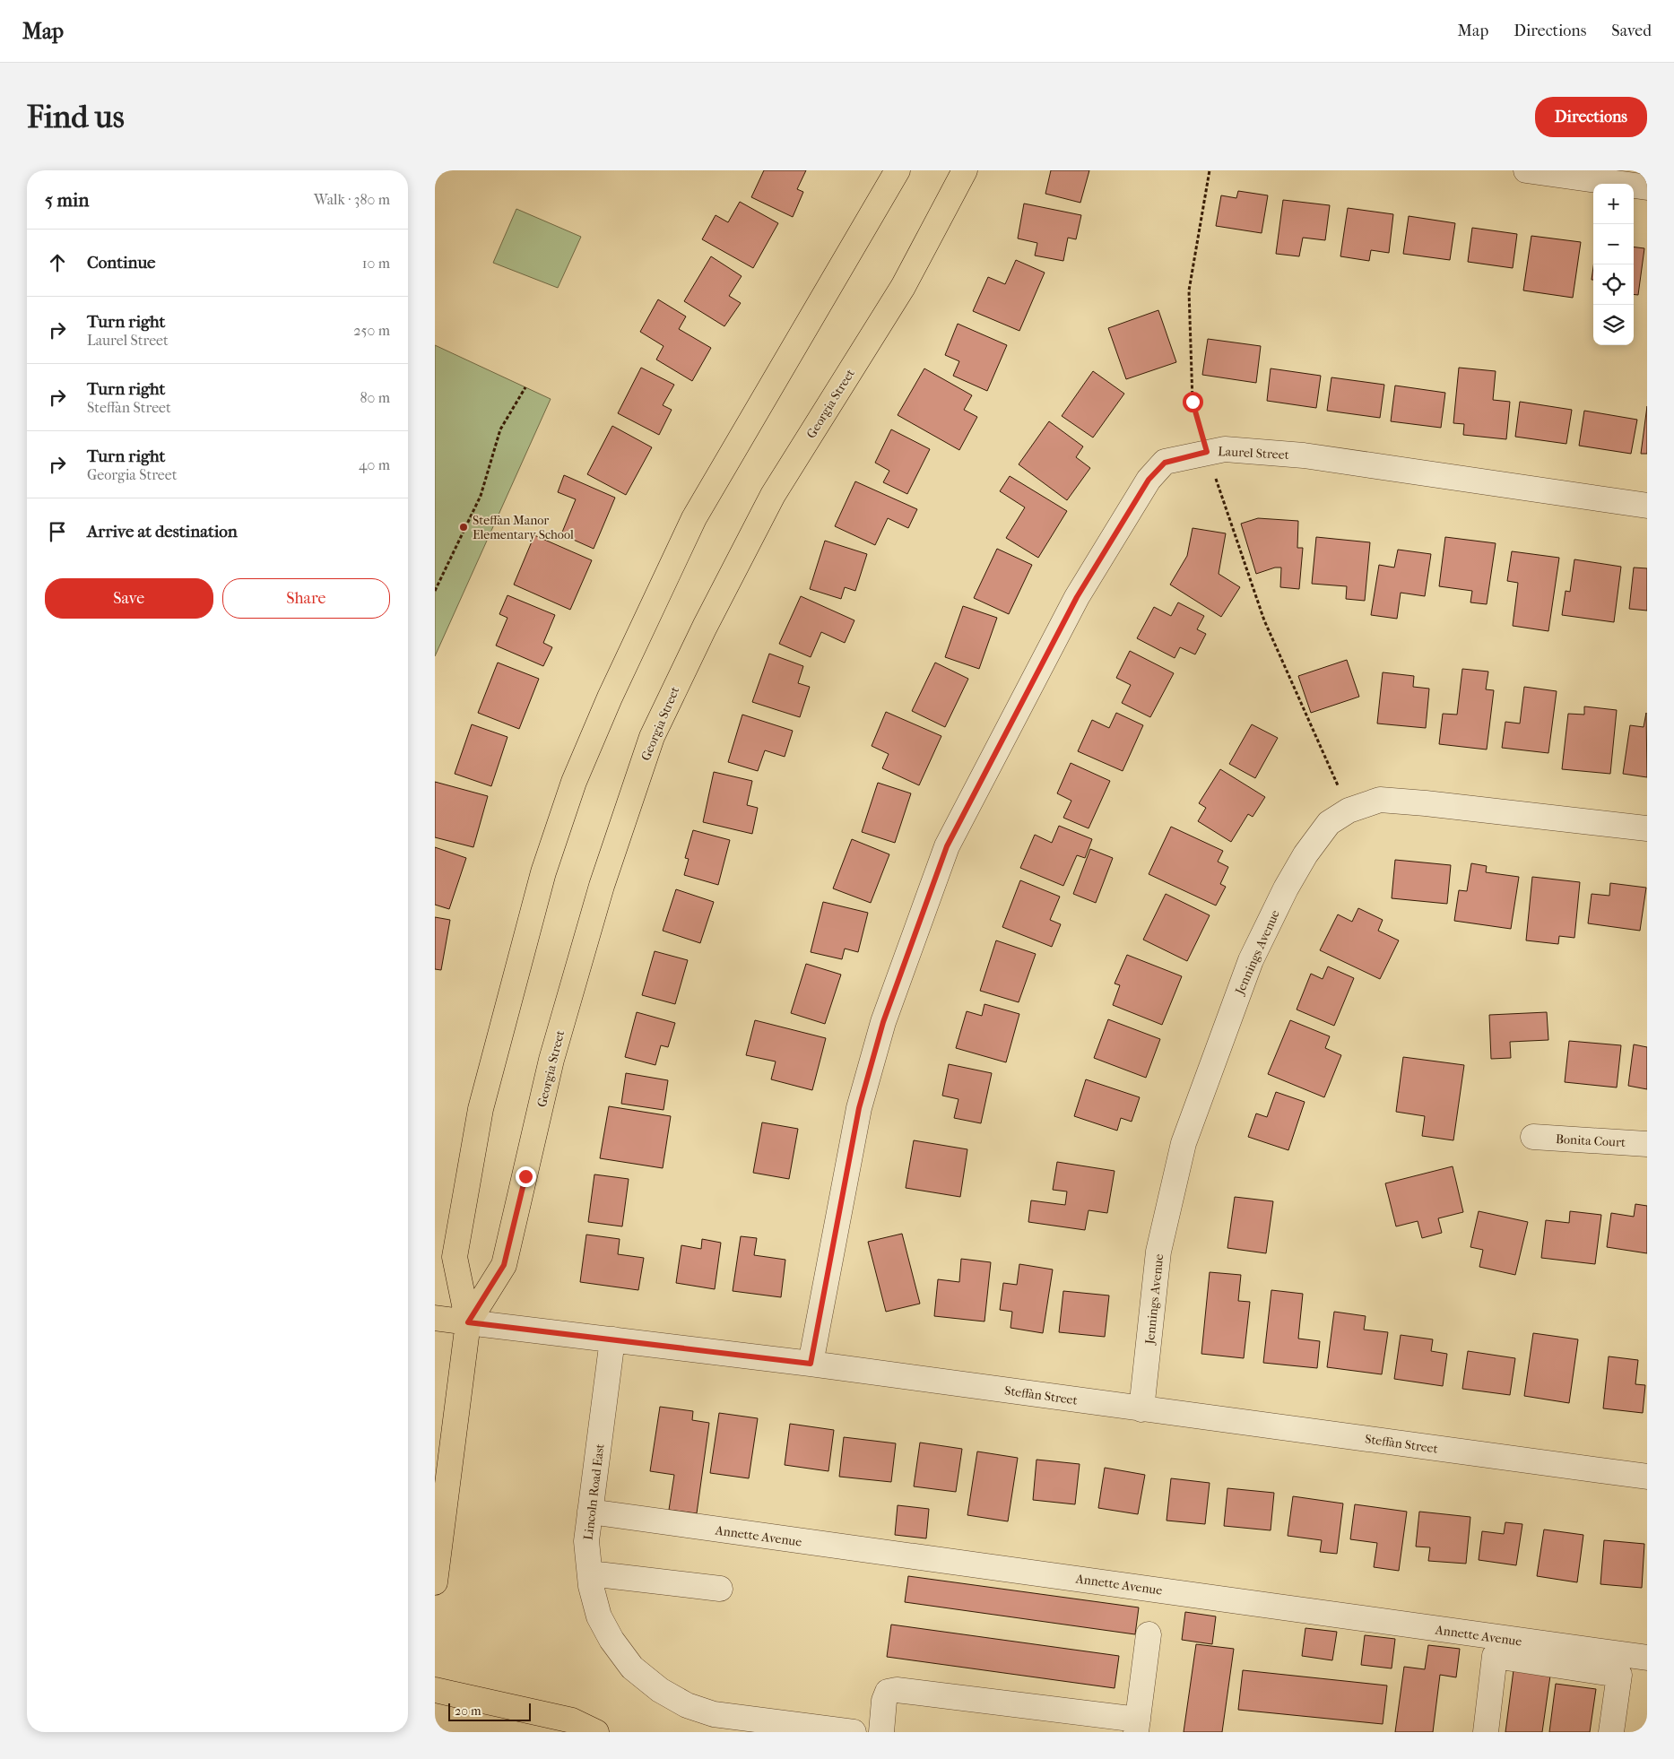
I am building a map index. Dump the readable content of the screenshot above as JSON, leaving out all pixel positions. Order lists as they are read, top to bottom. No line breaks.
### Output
{"streets":{"main road":["Georgia Street","Steffan Street"],"street":["Laurel Street","Jennings Avenue","Bonita Court","Lincoln Road East","Annette Avenue"]},"crossings":[["Georgia Street","Steffan Street"],["Laurel Street","Steffan Street"],["Jennings Avenue","Steffan Street"],["Steffan Street","Lincoln Road East"],["Lincoln Road East","Annette Avenue"]],"places":["Steffan Manor Elementary School"],"scale_bar":"20 m","page":{"header":"Map","nav":["Map","Directions","Saved"],"buttons":["Directions",["Save","Share"]],"title":"Find us","heading":["5 min","Walk · 380 m"],"map_buttons":["+","−"],"list":[["Continue","10 m"],["Turn right","Laurel Street","250 m"],["Turn right","Steffan Street","80 m"],["Turn right","Georgia Street","40 m"],"Arrive at destination"],"scale":"20 m"}}
